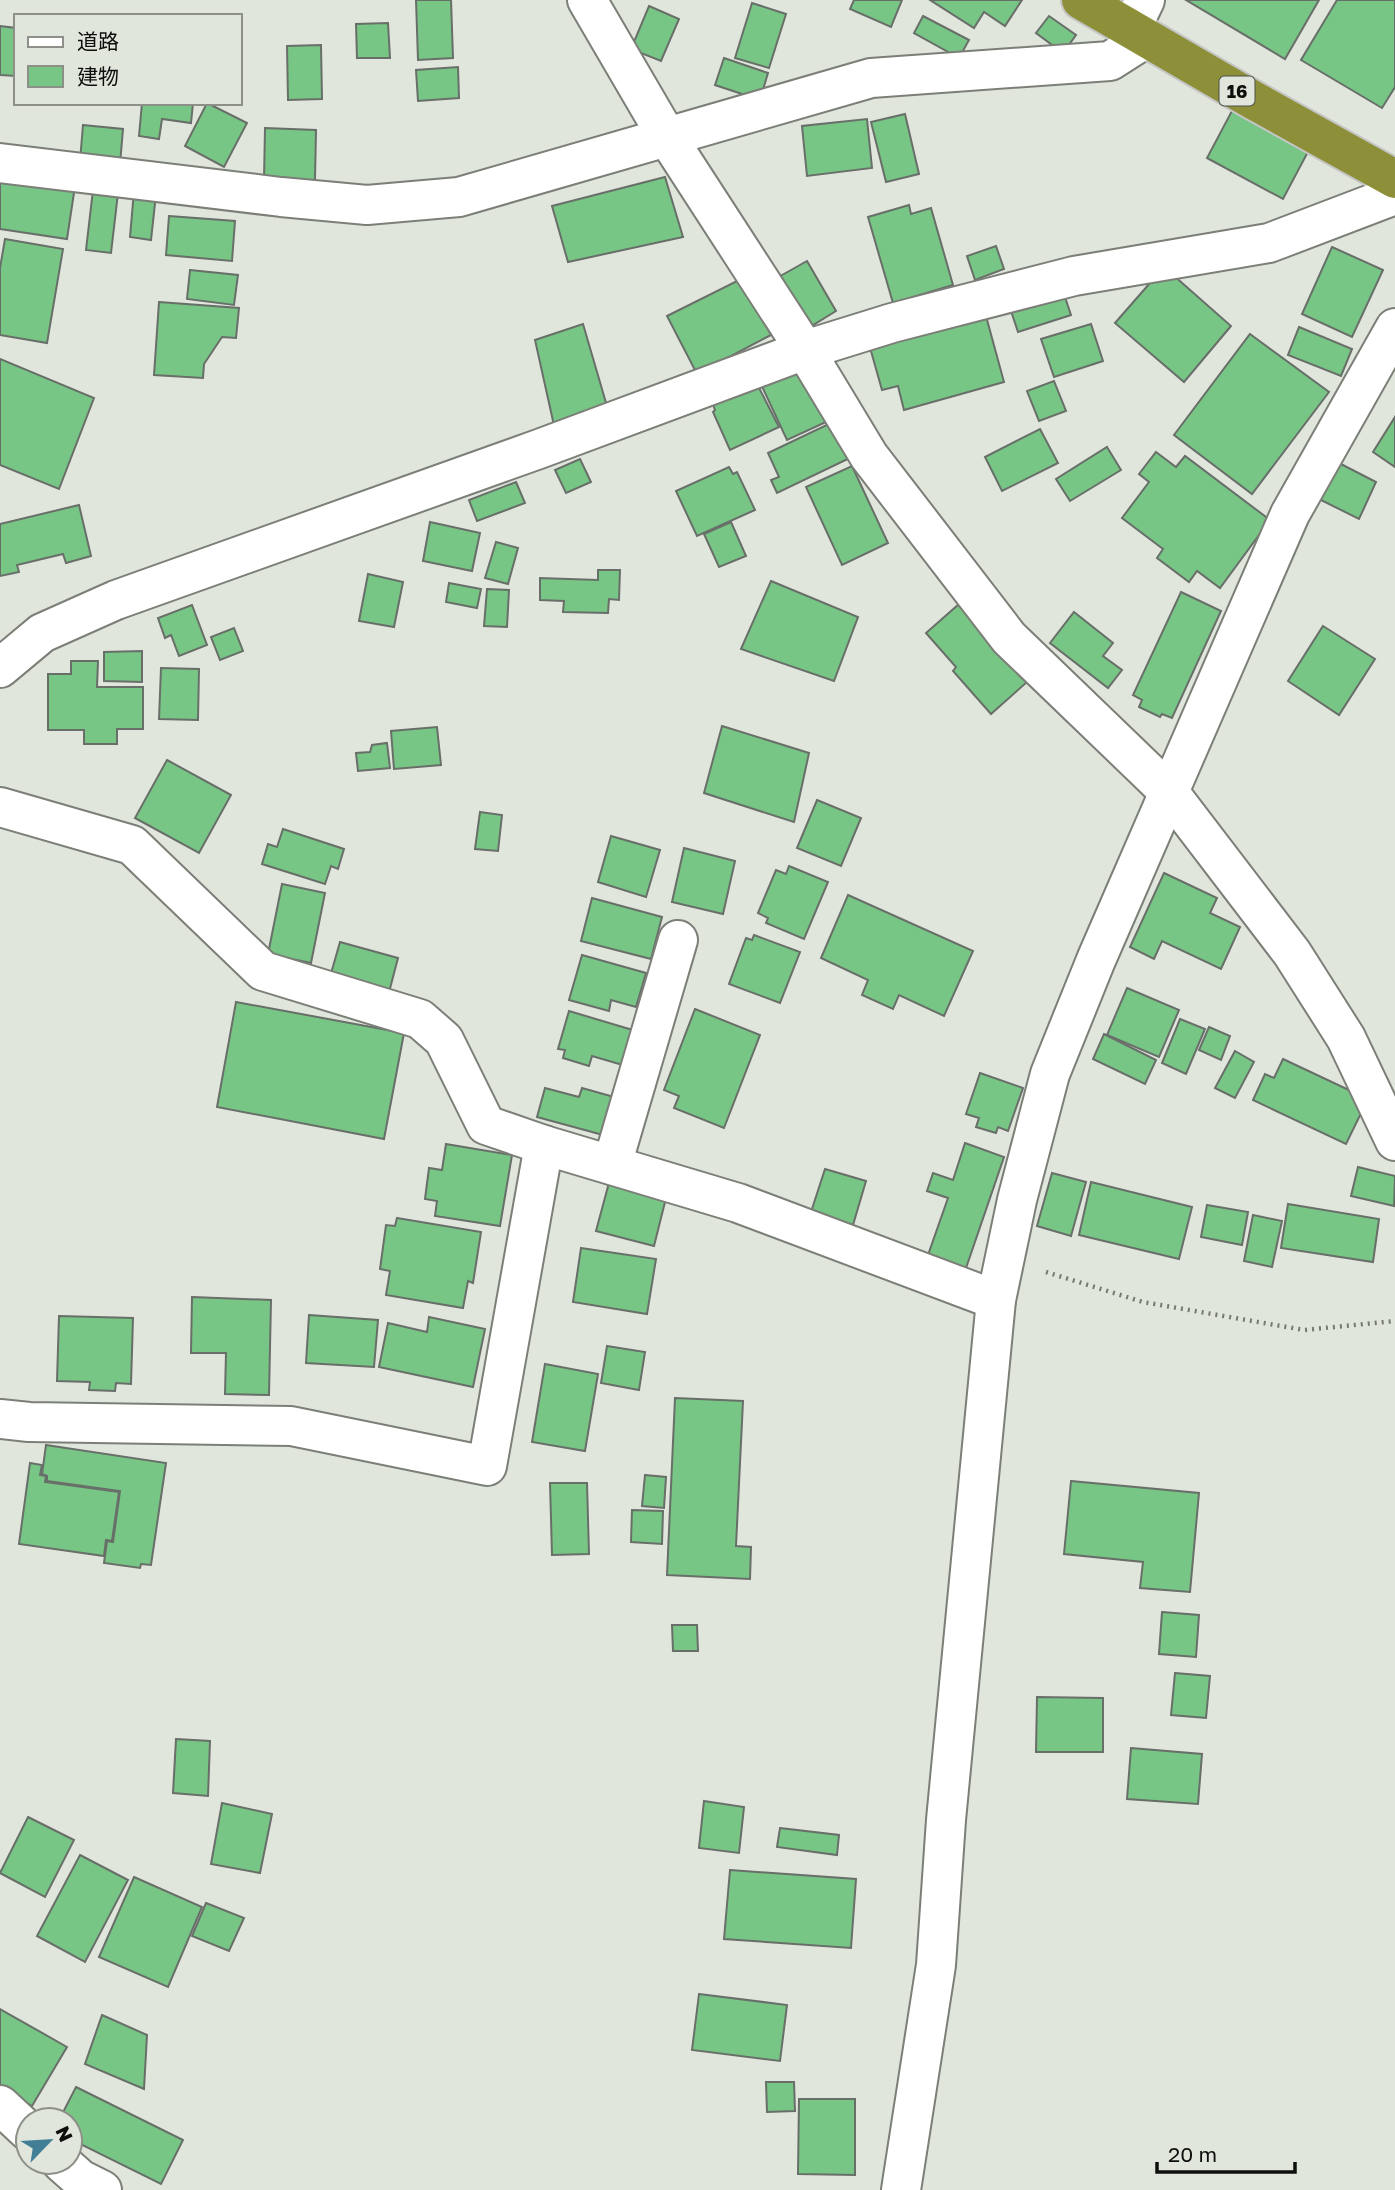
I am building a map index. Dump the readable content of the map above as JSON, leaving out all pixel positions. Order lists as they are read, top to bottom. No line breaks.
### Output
{"streets":{"highway":["16"]},"legend":["道路","建物"],"scale_bar":"20 m","north":"top right"}
